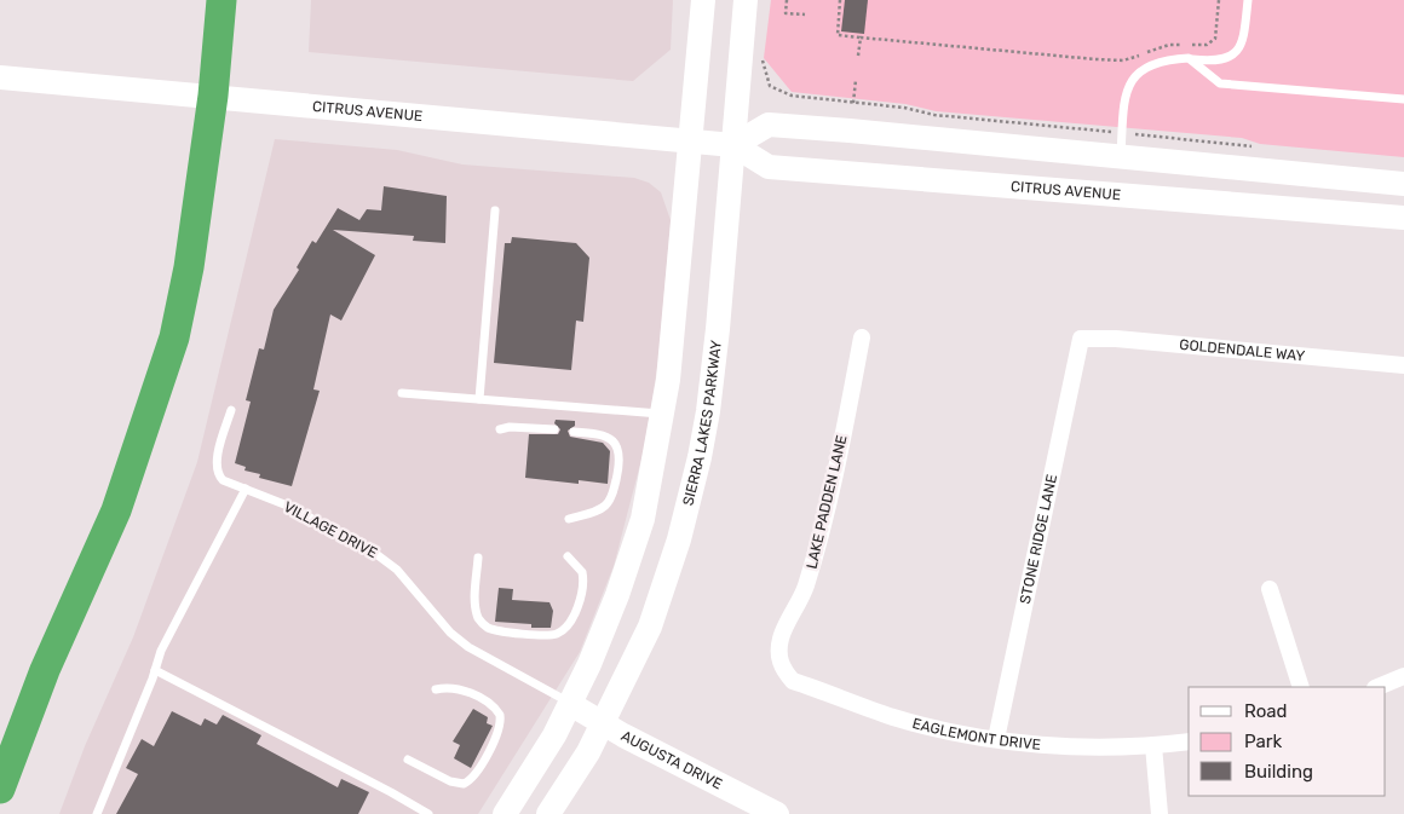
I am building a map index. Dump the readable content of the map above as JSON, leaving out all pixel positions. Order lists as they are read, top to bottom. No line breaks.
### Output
{"streets":{"main road":["CITRUS AVENUE","SIERRA LAKES PARKWAY","AUGUSTA DRIVE"],"street":["GOLDENDALE WAY","LAKE PADDEN LANE","STONE RIDGE LANE","EAGLEMONT DRIVE"],"lane":["VILLAGE DRIVE"]},"crossings":[["CITRUS AVENUE","SIERRA LAKES PARKWAY"],["GOLDENDALE WAY","STONE RIDGE LANE"],["SIERRA LAKES PARKWAY","AUGUSTA DRIVE"],["LAKE PADDEN LANE","EAGLEMONT DRIVE"],["VILLAGE DRIVE","AUGUSTA DRIVE"],["STONE RIDGE LANE","EAGLEMONT DRIVE"]],"legend":["Road","Park","Building"]}
